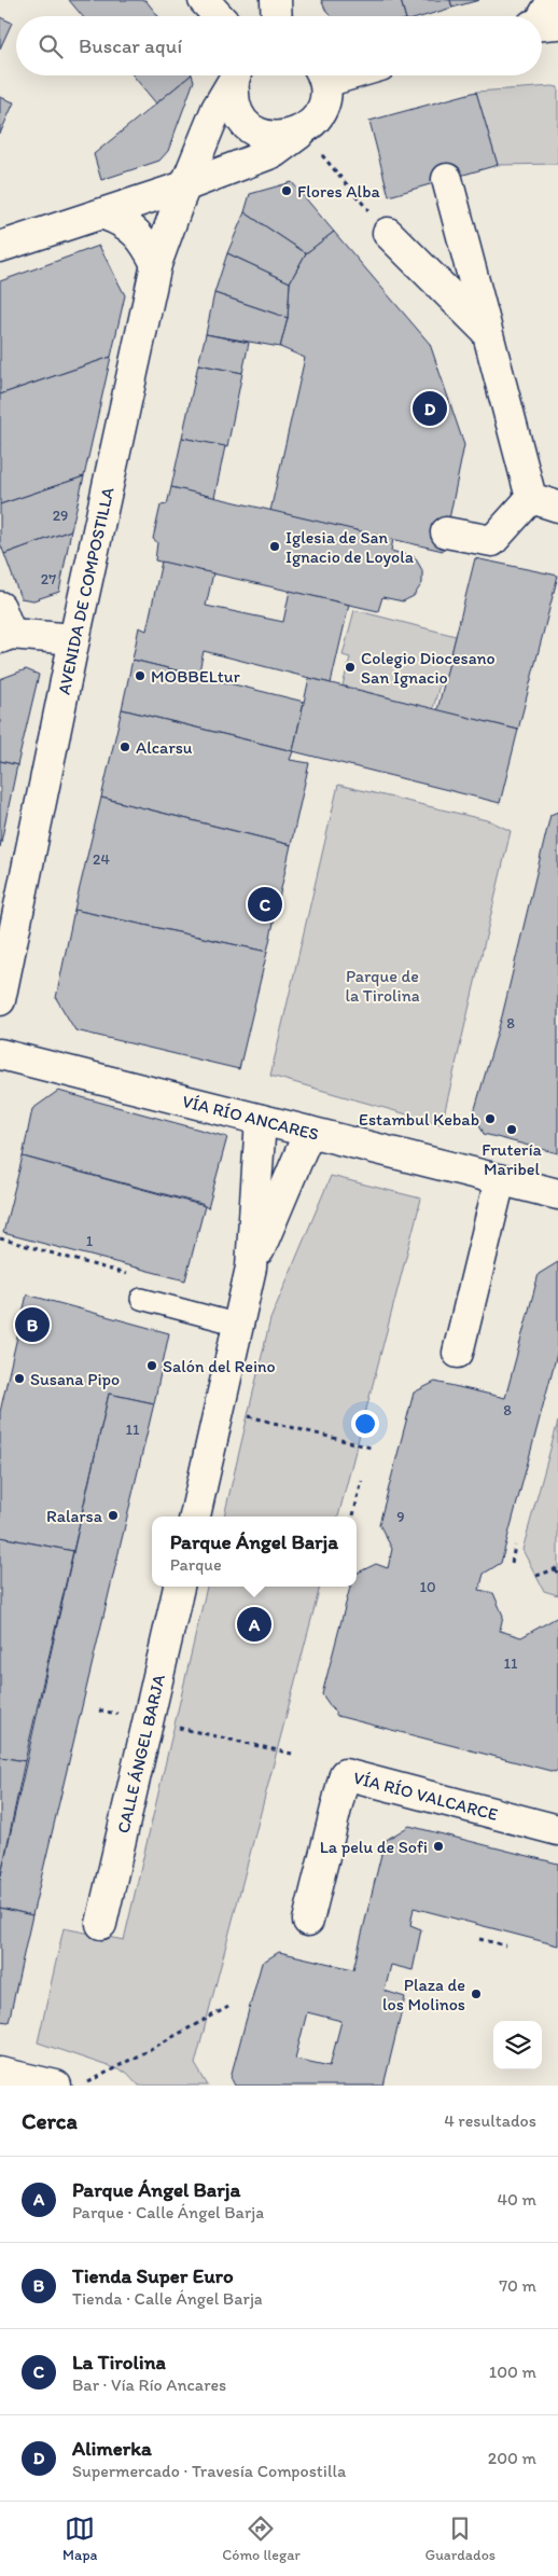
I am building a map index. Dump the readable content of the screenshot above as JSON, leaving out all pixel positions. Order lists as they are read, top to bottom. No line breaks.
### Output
{"streets":{"street":["AVENIDA DE COMPOSTILLA","VÍA RÍO ANCARES","CALLE ÁNGEL BARJA","VÍA RÍO VALCARCE"]},"parks":["Parque de la Tirolina"],"places":["Flores Alba","Iglesia de San Ignacio de Loyola","Colegio Diocesano San Ignacio","MOBBELtur","Alcarsu","Estambul Kebab","Frutería Maribel","Salón del Reino","Susana Pipo","Ralarsa","La pelu de Sofi","Plaza de los Molinos"],"house_numbers":["29","27","24","8","1","8","11","9","10","11"],"page":{"search":"Buscar aquí","pins":["D","C","B","A"],"popup":["Parque Ángel Barja","Parque"],"heading":["Cerca","4 resultados"],"list":[{"mark":"A","name":"Parque Ángel Barja","note":"Parque · Calle Ángel Barja","value":"40 m"},{"mark":"B","name":"Tienda Super Euro","note":"Tienda · Calle Ángel Barja","value":"70 m"},{"mark":"C","name":"La Tirolina","note":"Bar · Vía Río Ancares","value":"100 m"},{"mark":"D","name":"Alimerka","note":"Supermercado · Travesía Compostilla","value":"200 m"}],"nav":["Mapa","Cómo llegar","Guardados"]}}
